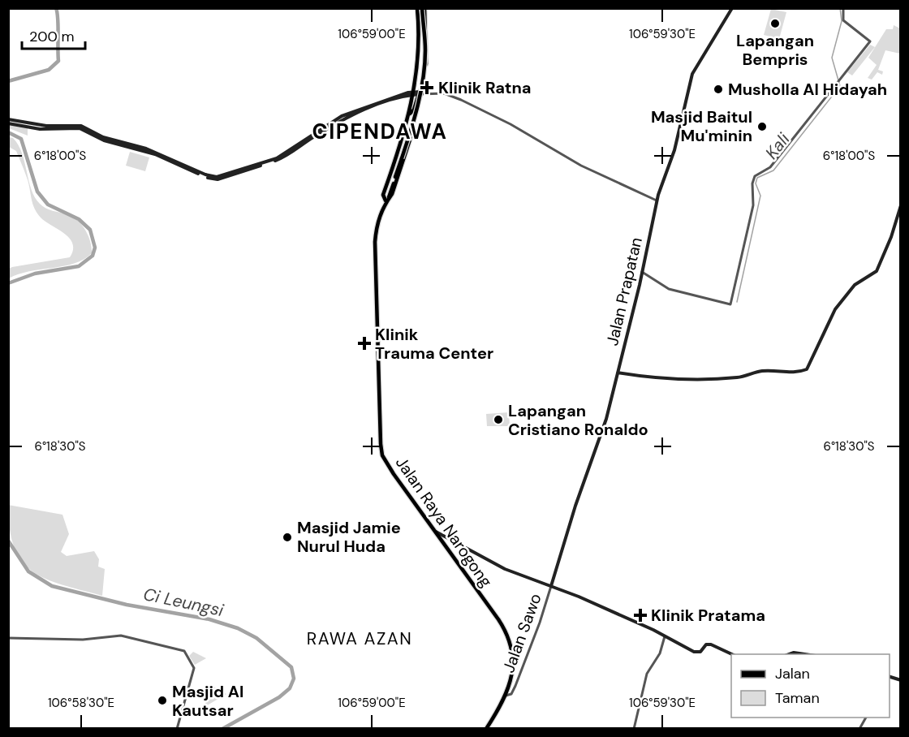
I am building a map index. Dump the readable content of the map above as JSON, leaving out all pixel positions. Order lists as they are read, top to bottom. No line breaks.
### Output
{"streets":{"main road":["Jalan Prapatan","Jalan Raya Narogong","Jalan Sawo"]},"crossings":[["Jalan Prapatan","Jalan Sawo"],["Jalan Raya Narogong","Jalan Sawo"]],"districts":["CIPENDAWA","RAWA AZAN"],"water":["Kali","Ci Leungsi"],"places":{"other":["Lapangan Bempris","Musholla Al Hidayah","Masjid Baitul Mu'minin","Lapangan Cristiano Ronaldo","Masjid Jamie Nurul Huda","Masjid Al Kautsar"],"health":["Klinik Ratna","Klinik Trauma Center","Klinik Pratama"]},"legend":["Jalan","Taman"],"scale_bar":"200 m","coordinates":["106°59'00\"E","106°59'30\"E","6°18'00\"S","6°18'30\"S","106°58'30\"E"]}
